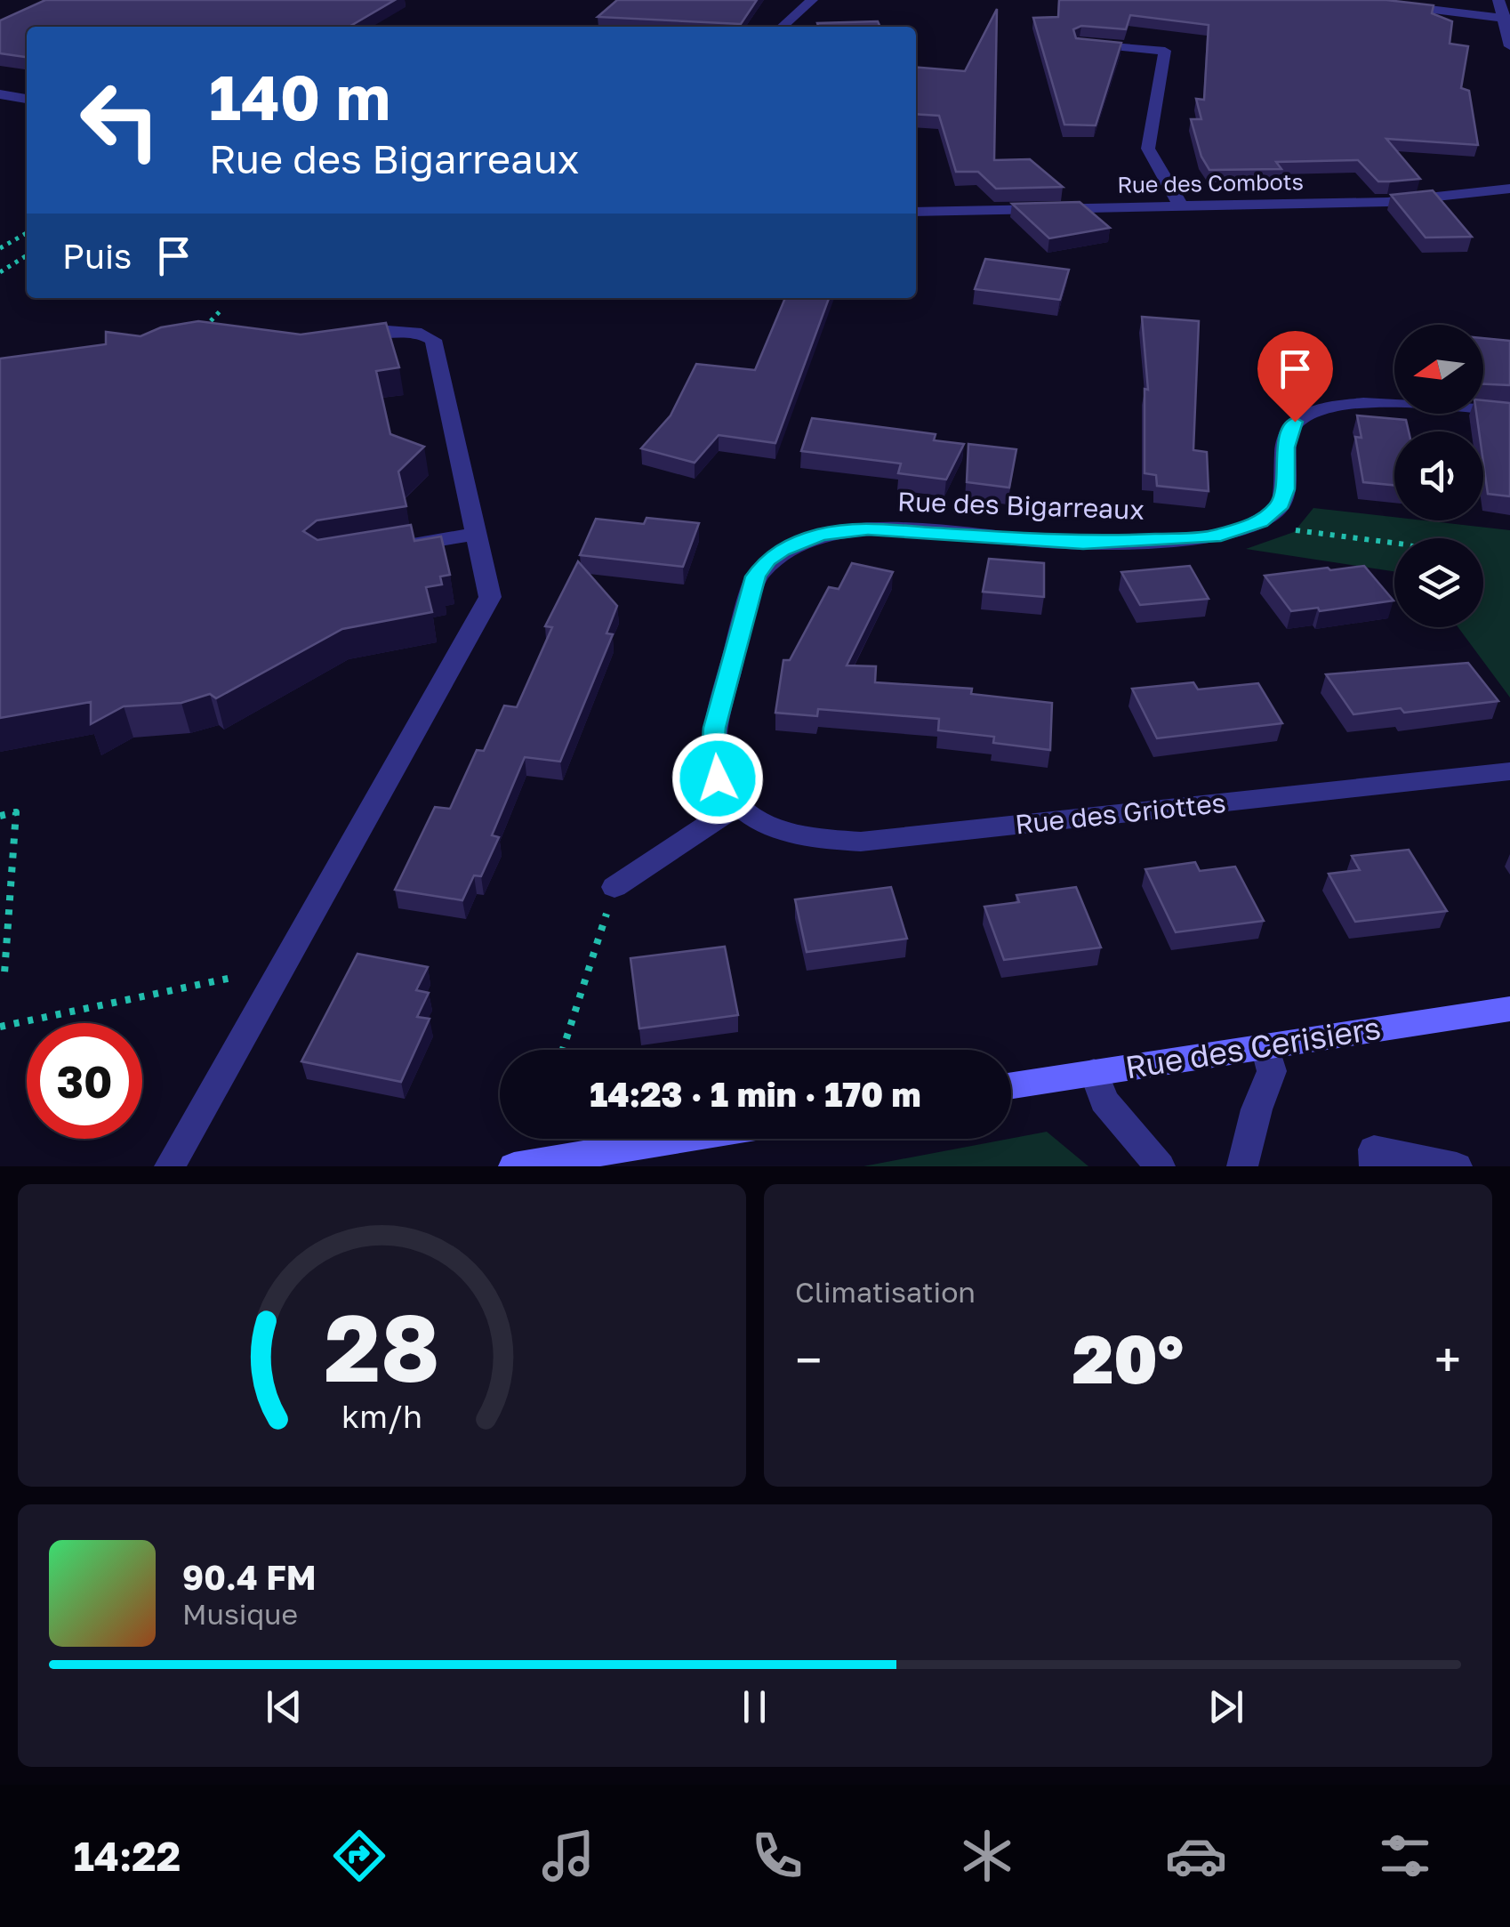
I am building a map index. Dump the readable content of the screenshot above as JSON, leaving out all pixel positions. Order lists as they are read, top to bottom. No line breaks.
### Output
{"streets":{"street":["Rue des Combots","Rue des Bigarreaux","Rue des Griottes","Rue des Cerisiers"]},"crossings":[["Rue des Bigarreaux","Rue des Griottes"]],"north":"left","page":{"turn":["140 m","Rue des Bigarreaux"],"then":"Puis","limit":"30","trip":"14:23 · 1 min · 170 m","tile":"Climatisation","heat":["−","20°","+"],"song":["90.4 FM","Musique"],"tabs":"14:22","gauge":["28","km/h"]}}
